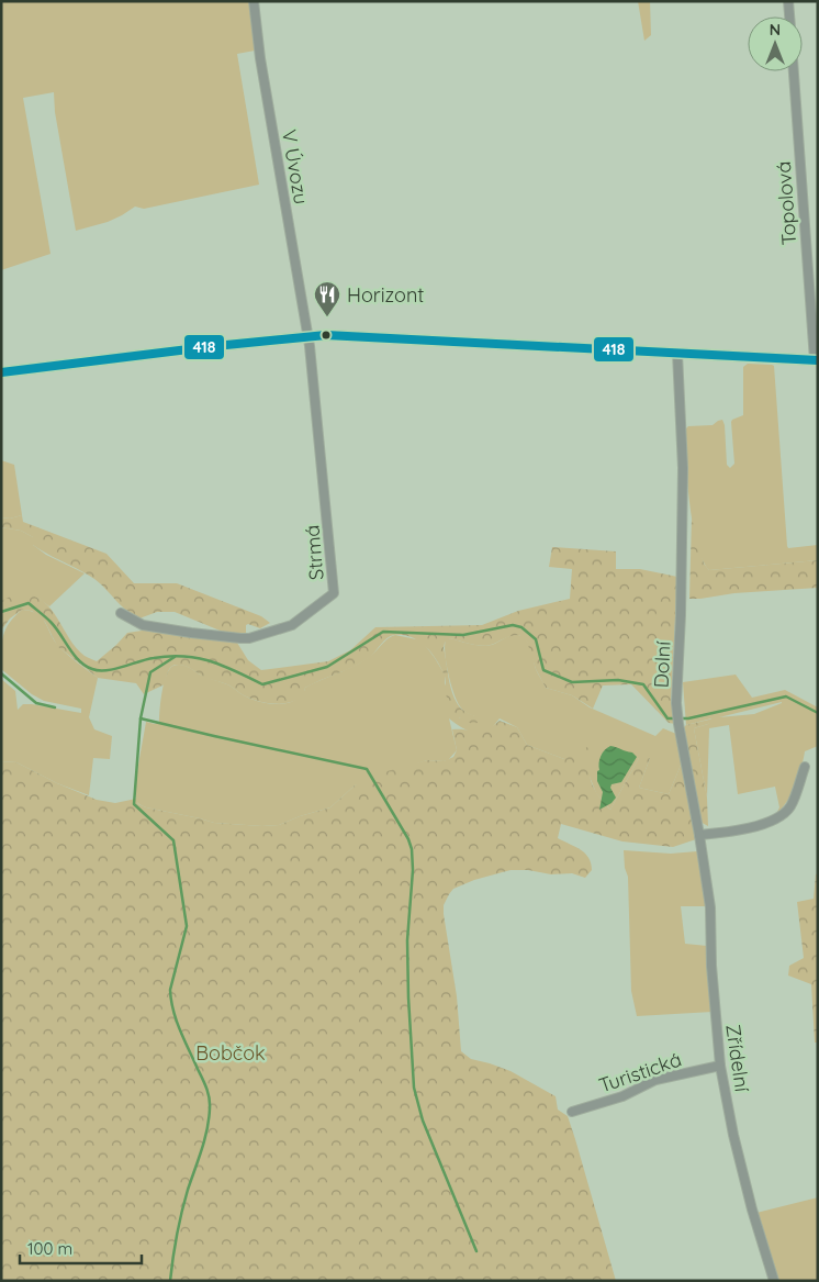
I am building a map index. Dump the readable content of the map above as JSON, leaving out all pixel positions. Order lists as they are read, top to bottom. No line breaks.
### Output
{"streets":{"street":["V Úvozu","Topolová","Strmá","Dolní","Zřídelní","Turistická"]},"crossings":[["V Úvozu","Strmá"],["Dolní","Zřídelní"],["Zřídelní","Turistická"]],"parks":["Bobčok"],"places":{"restaurant":["Horizont"]},"lines":["transit line 418"],"scale_bar":"100 m","north":"top"}
